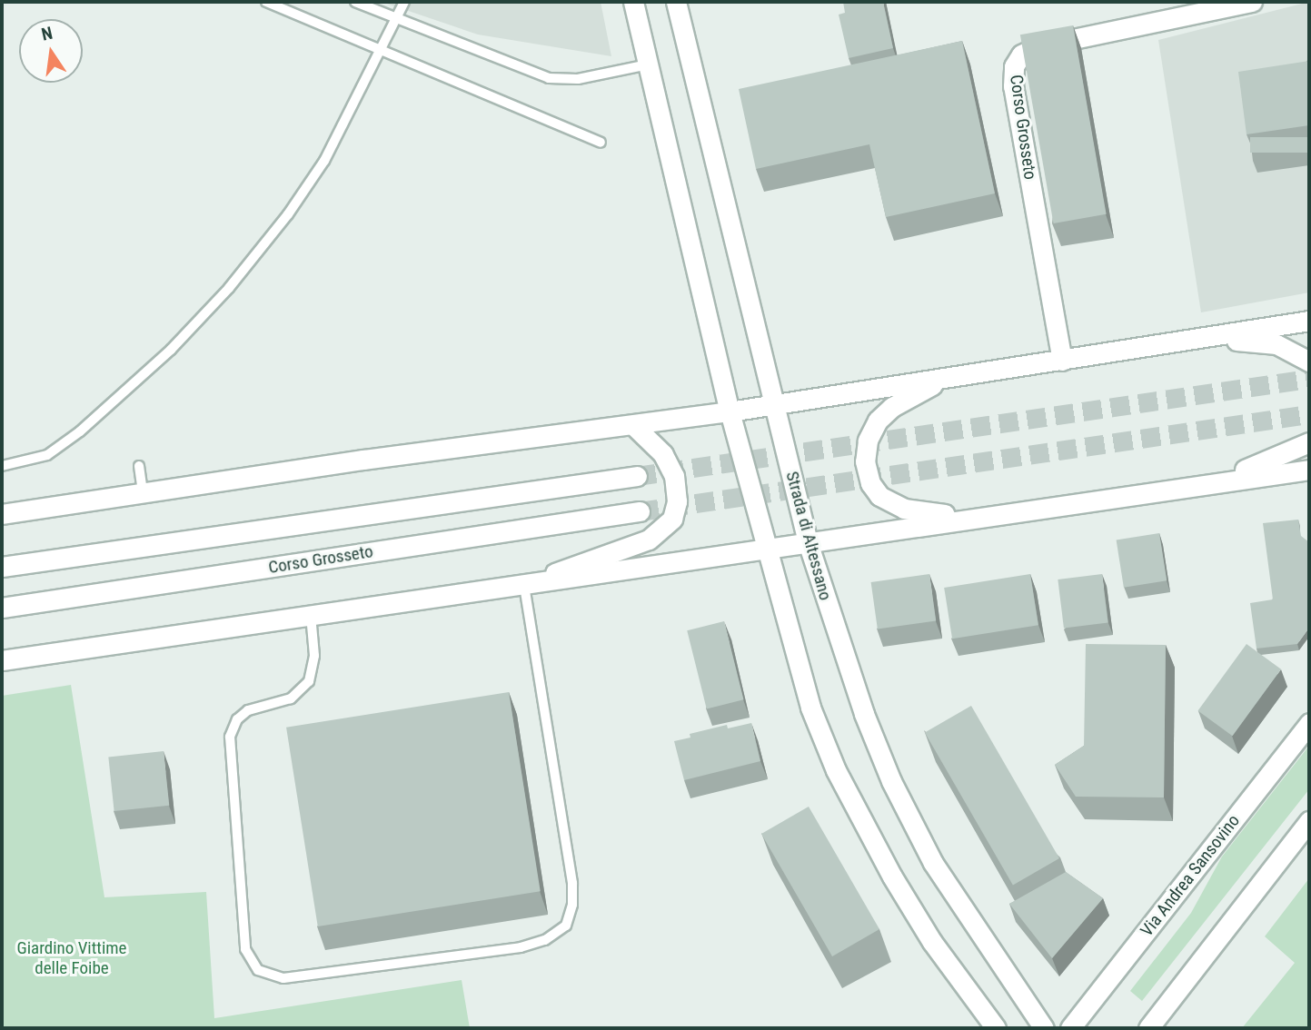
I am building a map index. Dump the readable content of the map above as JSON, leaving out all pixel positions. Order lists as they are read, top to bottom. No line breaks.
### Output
{"streets":{"street":["Corso Grosseto","Strada di Altessano","Via Andrea Sansovino"]},"parks":["Giardino Vittime delle Foibe"],"north":"top"}
